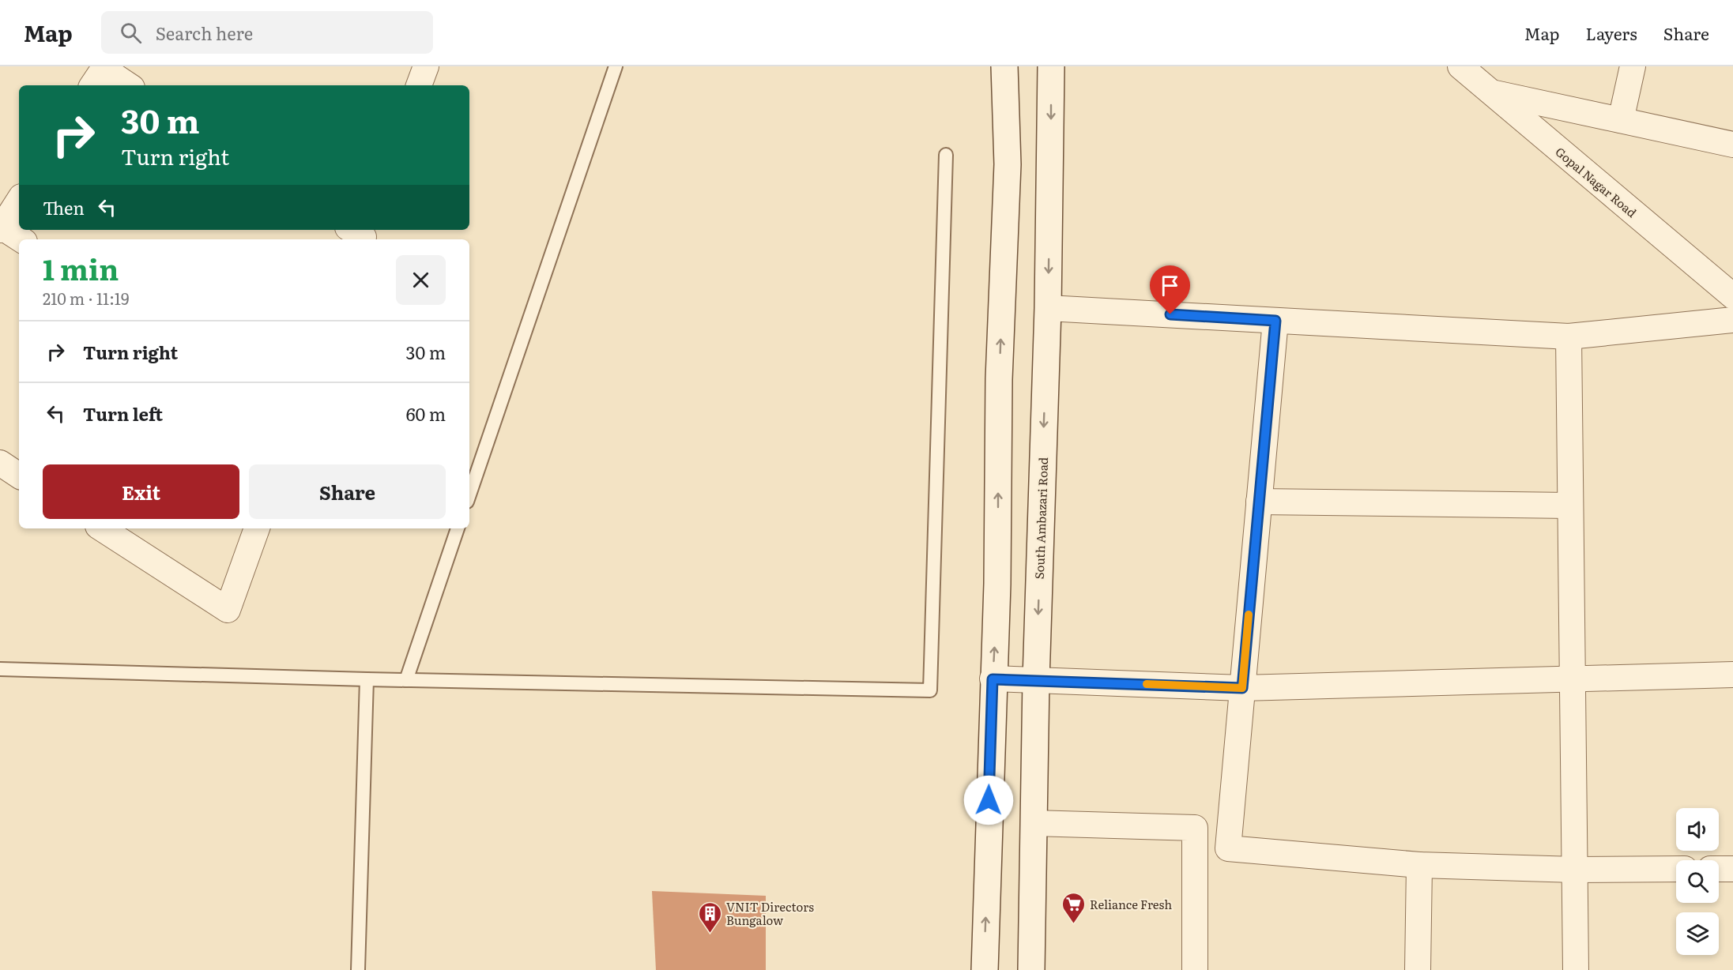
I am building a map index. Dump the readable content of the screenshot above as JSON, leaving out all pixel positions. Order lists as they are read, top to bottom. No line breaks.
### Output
{"streets":{"main road":["South Ambazari Road"],"street":["Gopal Nagar Road"]},"places":{"supermarket":["Reliance Fresh"],"building":["VNIT Directors Bungalow"]},"page":{"header":"Map","search":"Search here","nav":["Map","Layers","Share"],"turn":["30 m","Turn right"],"then":"Then","heading":["1 min","210 m · 11:19"],"list":[{"name":"Turn right","value":"30 m"},{"name":"Turn left","value":"60 m"}],"buttons":["Exit","Share"]}}
